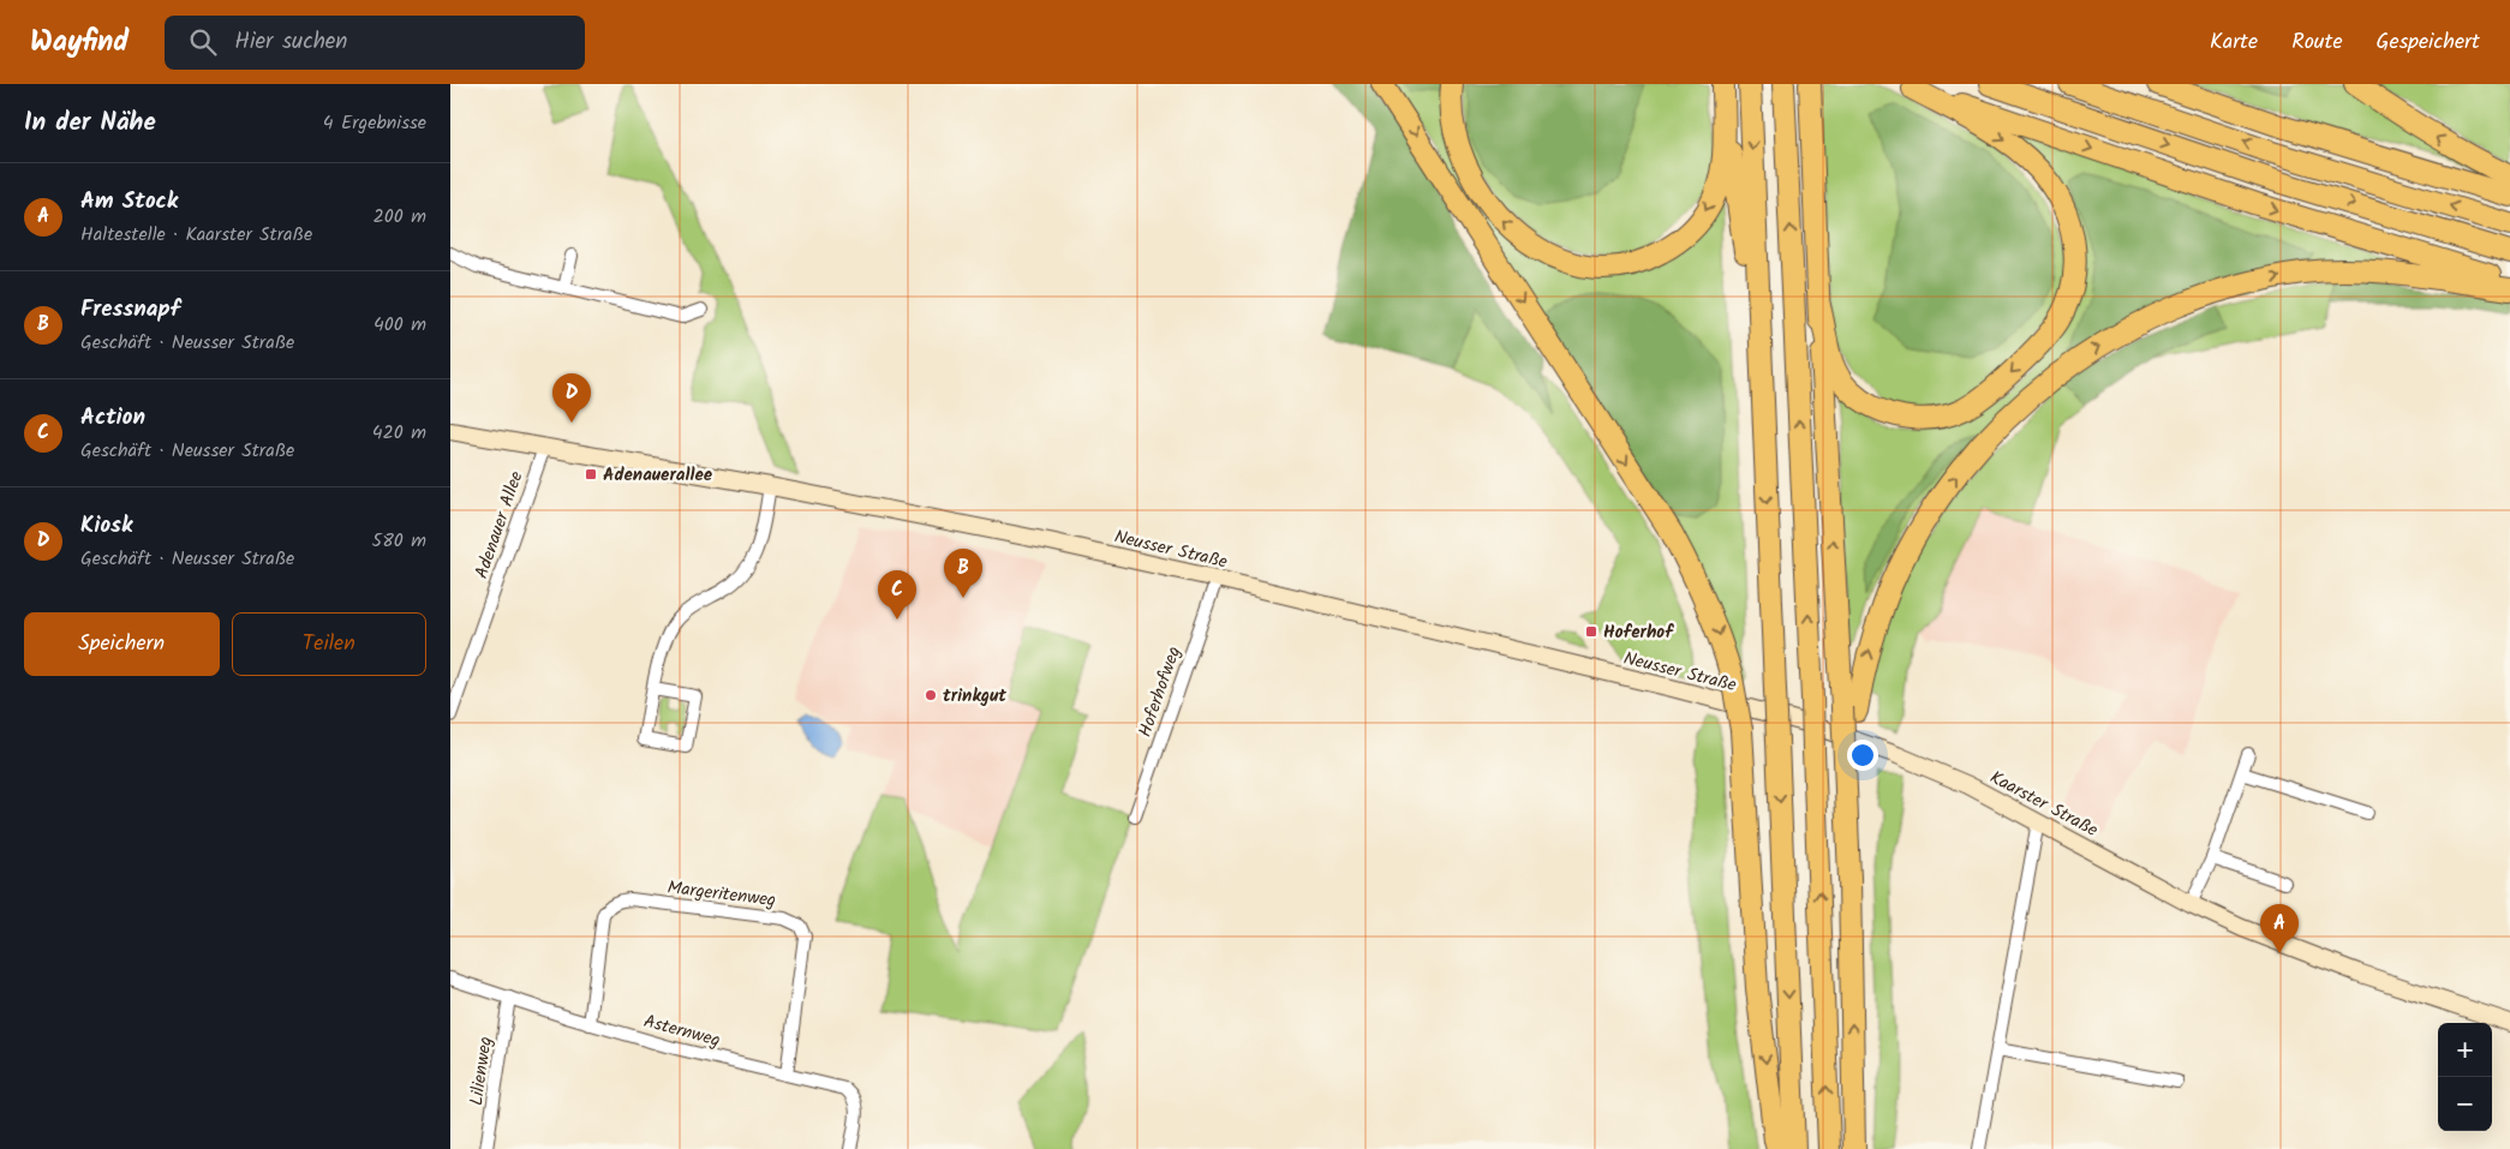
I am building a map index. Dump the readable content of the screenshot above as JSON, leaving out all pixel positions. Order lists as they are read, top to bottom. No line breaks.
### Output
{"streets":{"main road":["Neusser Straße","Kaarster Straße"],"street":["Adenauer Allee","Hoferhofweg","Margeritenweg","Asternweg","Lilienweg"]},"crossings":[["Adenauer Allee","Neusser Straße"],["Neusser Straße","Hoferhofweg"],["Neusser Straße","Kaarster Straße"],["Margeritenweg","Asternweg"],["Asternweg","Lilienweg"]],"places":{"transit":["Adenauerallee","Hoferhof"],"other":["trinkgut"]},"page":{"header":"Wayfind","search":"Hier suchen","nav":["Karte","Route","Gespeichert"],"heading":["In der Nähe","4 Ergebnisse"],"list":[{"mark":"A","name":"Am Stock","note":"Haltestelle · Kaarster Straße","value":"200 m"},{"mark":"B","name":"Fressnapf","note":"Geschäft · Neusser Straße","value":"400 m"},{"mark":"C","name":"Action","note":"Geschäft · Neusser Straße","value":"420 m"},{"mark":"D","name":"Kiosk","note":"Geschäft · Neusser Straße","value":"580 m"}],"pins":["D","B","C","A"],"buttons":["Speichern","Teilen"],"map_buttons":["+","−"]}}
